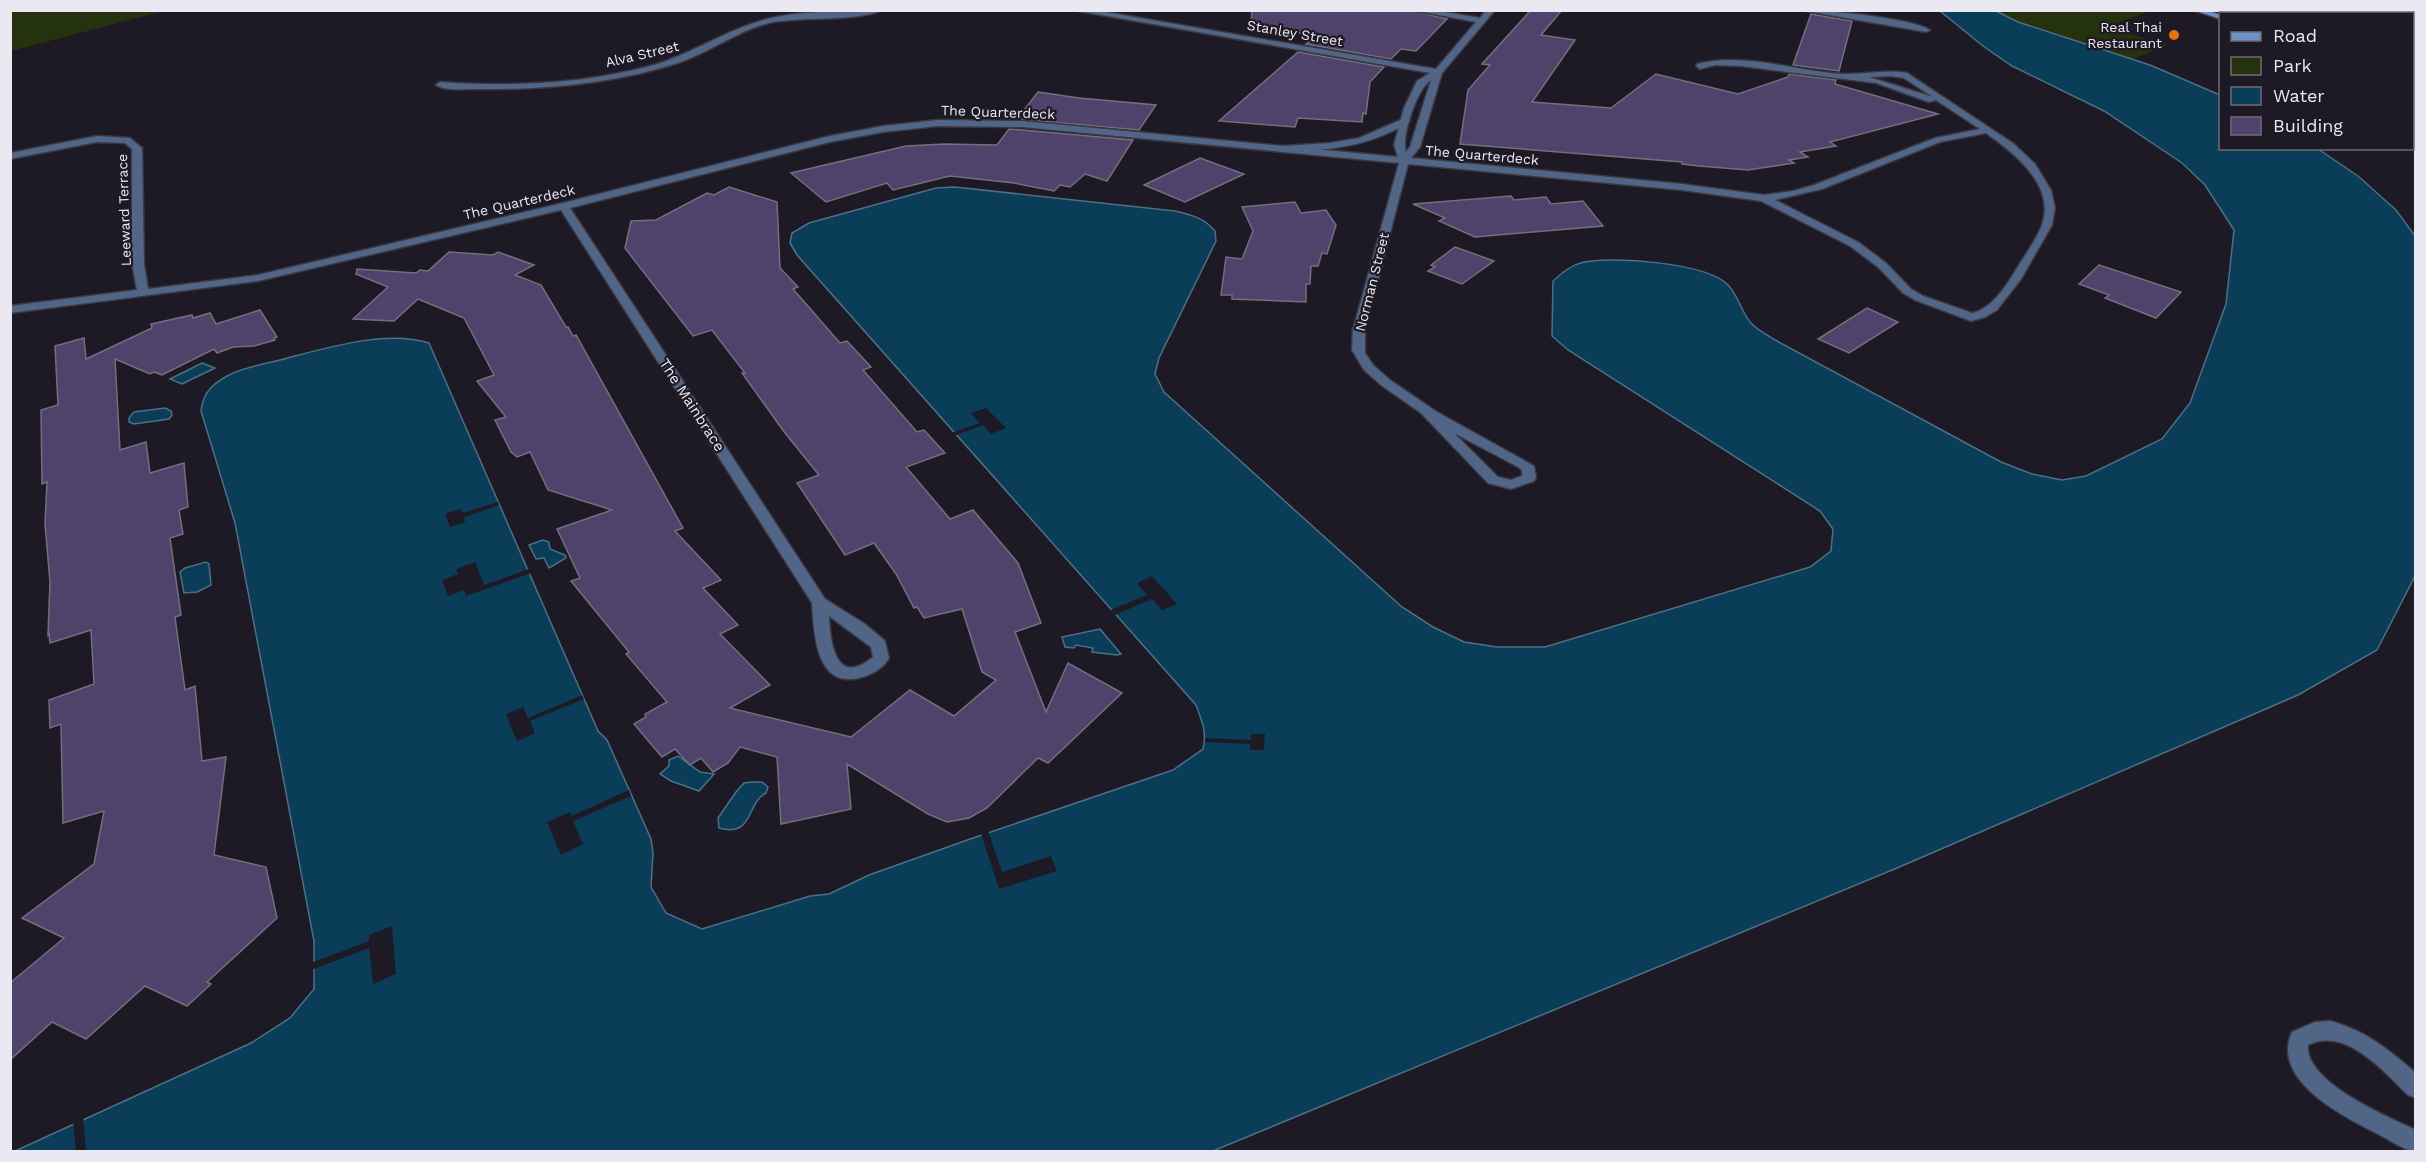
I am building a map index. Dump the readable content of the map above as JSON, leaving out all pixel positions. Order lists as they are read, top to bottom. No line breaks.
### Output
{"streets":{"street":["Stanley Street","Alva Street","The Quarterdeck","Leeward Terrace","Norman Street","The Mainbrace"]},"crossings":[["Stanley Street","Norman Street"],["The Quarterdeck","Leeward Terrace"],["The Quarterdeck","Norman Street"],["The Quarterdeck","The Mainbrace"]],"places":["Real Thai Restaurant"],"legend":["Road","Park","Water","Building"]}
